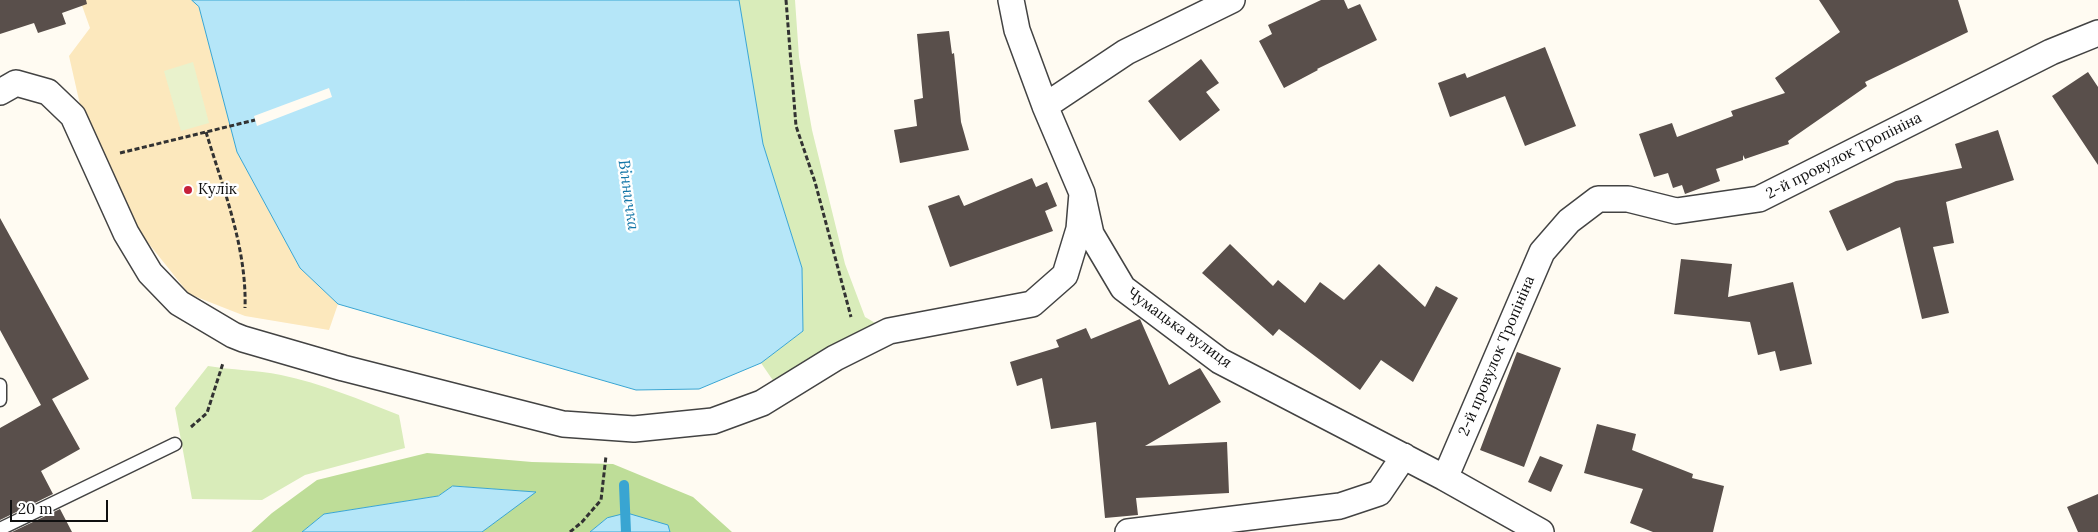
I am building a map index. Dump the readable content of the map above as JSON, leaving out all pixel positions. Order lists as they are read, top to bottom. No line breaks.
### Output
{"streets":{"street":["2-й провулок Тропініна","Чумацька вулиця"]},"crossings":[["2-й провулок Тропініна","Чумацька вулиця"]],"water":["Вінничка"],"places":["Кулік"],"scale_bar":"20 m"}
